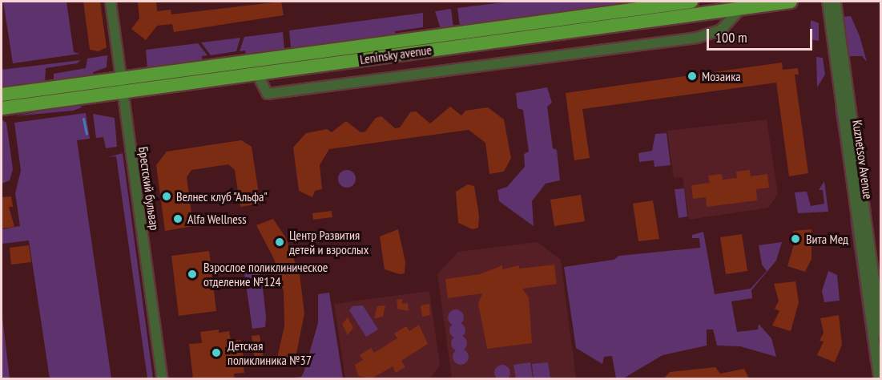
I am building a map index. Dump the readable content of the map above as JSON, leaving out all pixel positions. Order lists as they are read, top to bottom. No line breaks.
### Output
{"streets":{"main road":["Leninsky avenue"],"street":["Kuznetsov Avenue","Брестский бульвар"]},"crossings":[["Leninsky avenue","Брестский бульвар"]],"places":["Мозаика","Велнес клуб \"Альфа\"","Alfa Wellness","Вита Мед","Центр Развития детей и взрослых","Взрослое поликлиническое отделение №124","Детская поликлиника №37"],"scale_bar":"100 m"}
